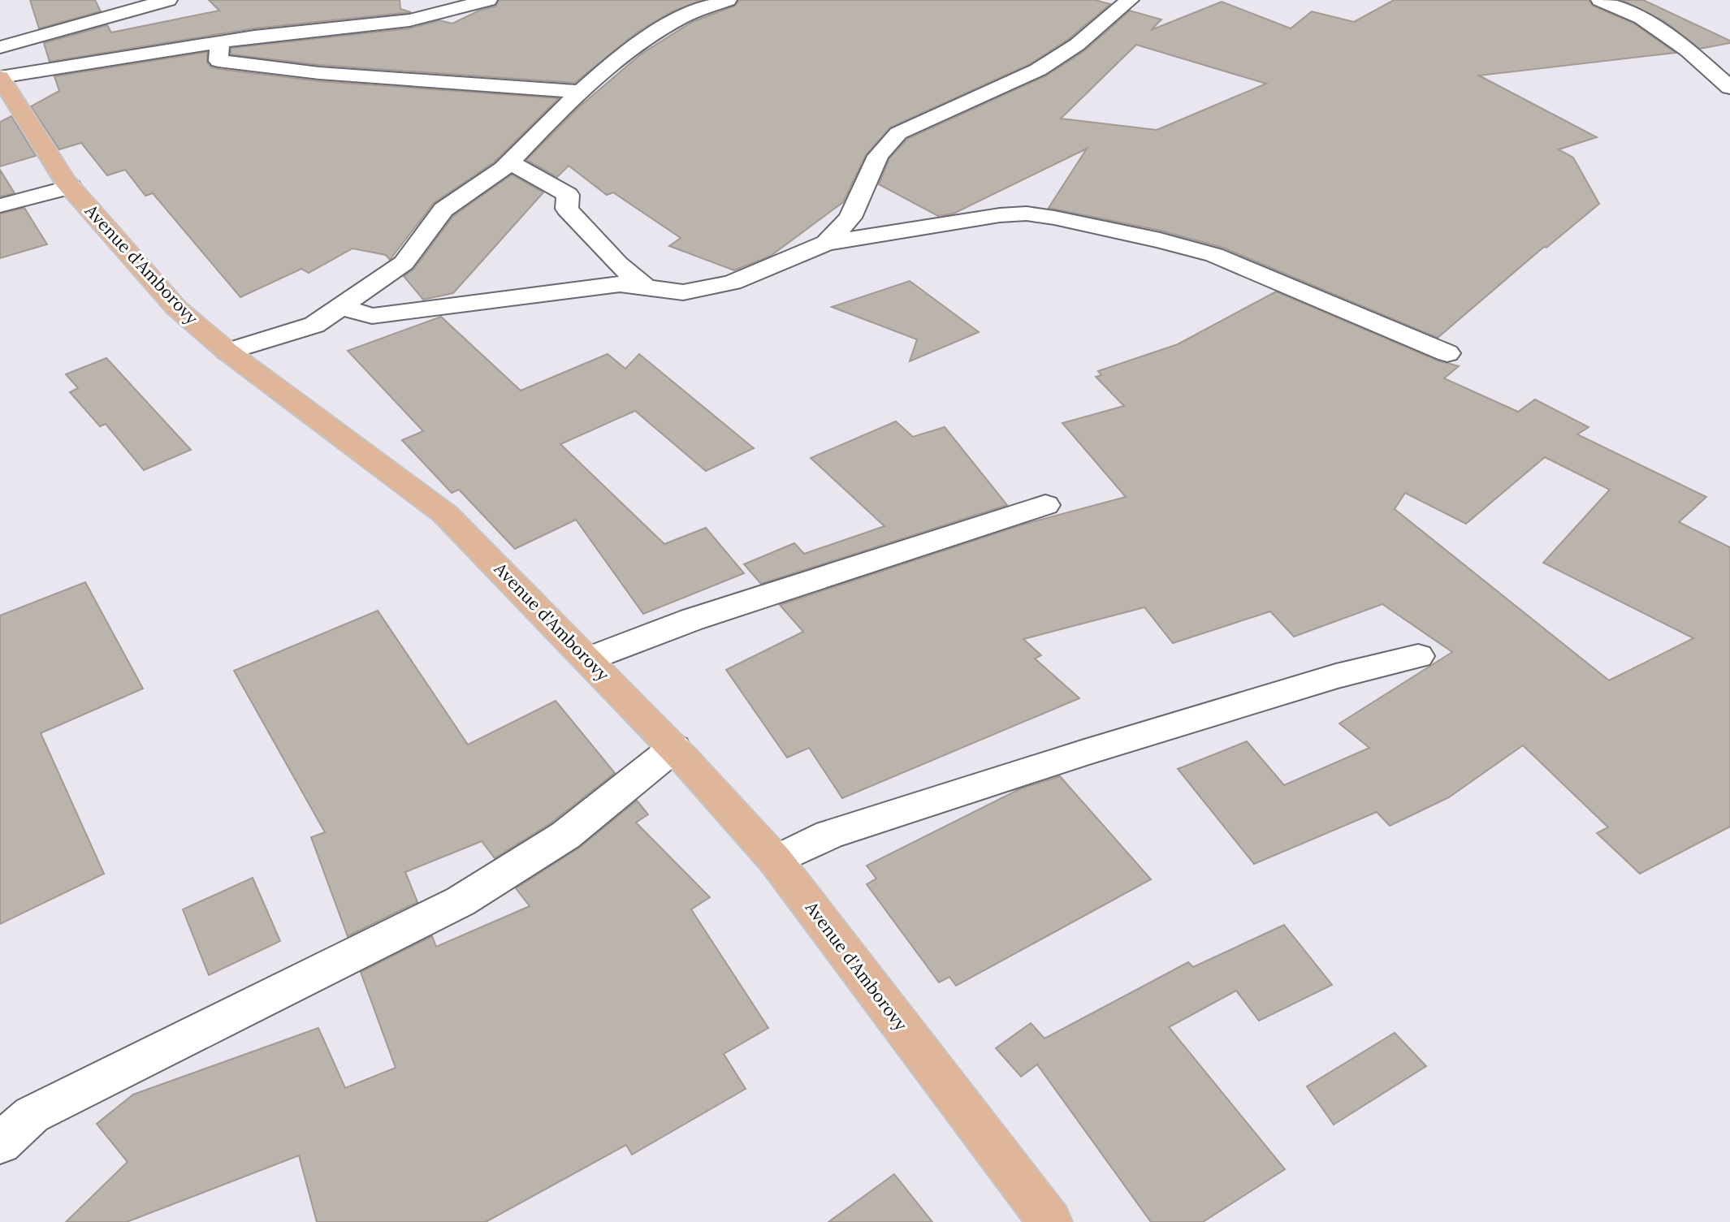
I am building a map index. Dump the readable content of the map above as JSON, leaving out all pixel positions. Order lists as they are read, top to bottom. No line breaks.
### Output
{"streets":{"main road":["Avenue d'Amborovy"]}}
